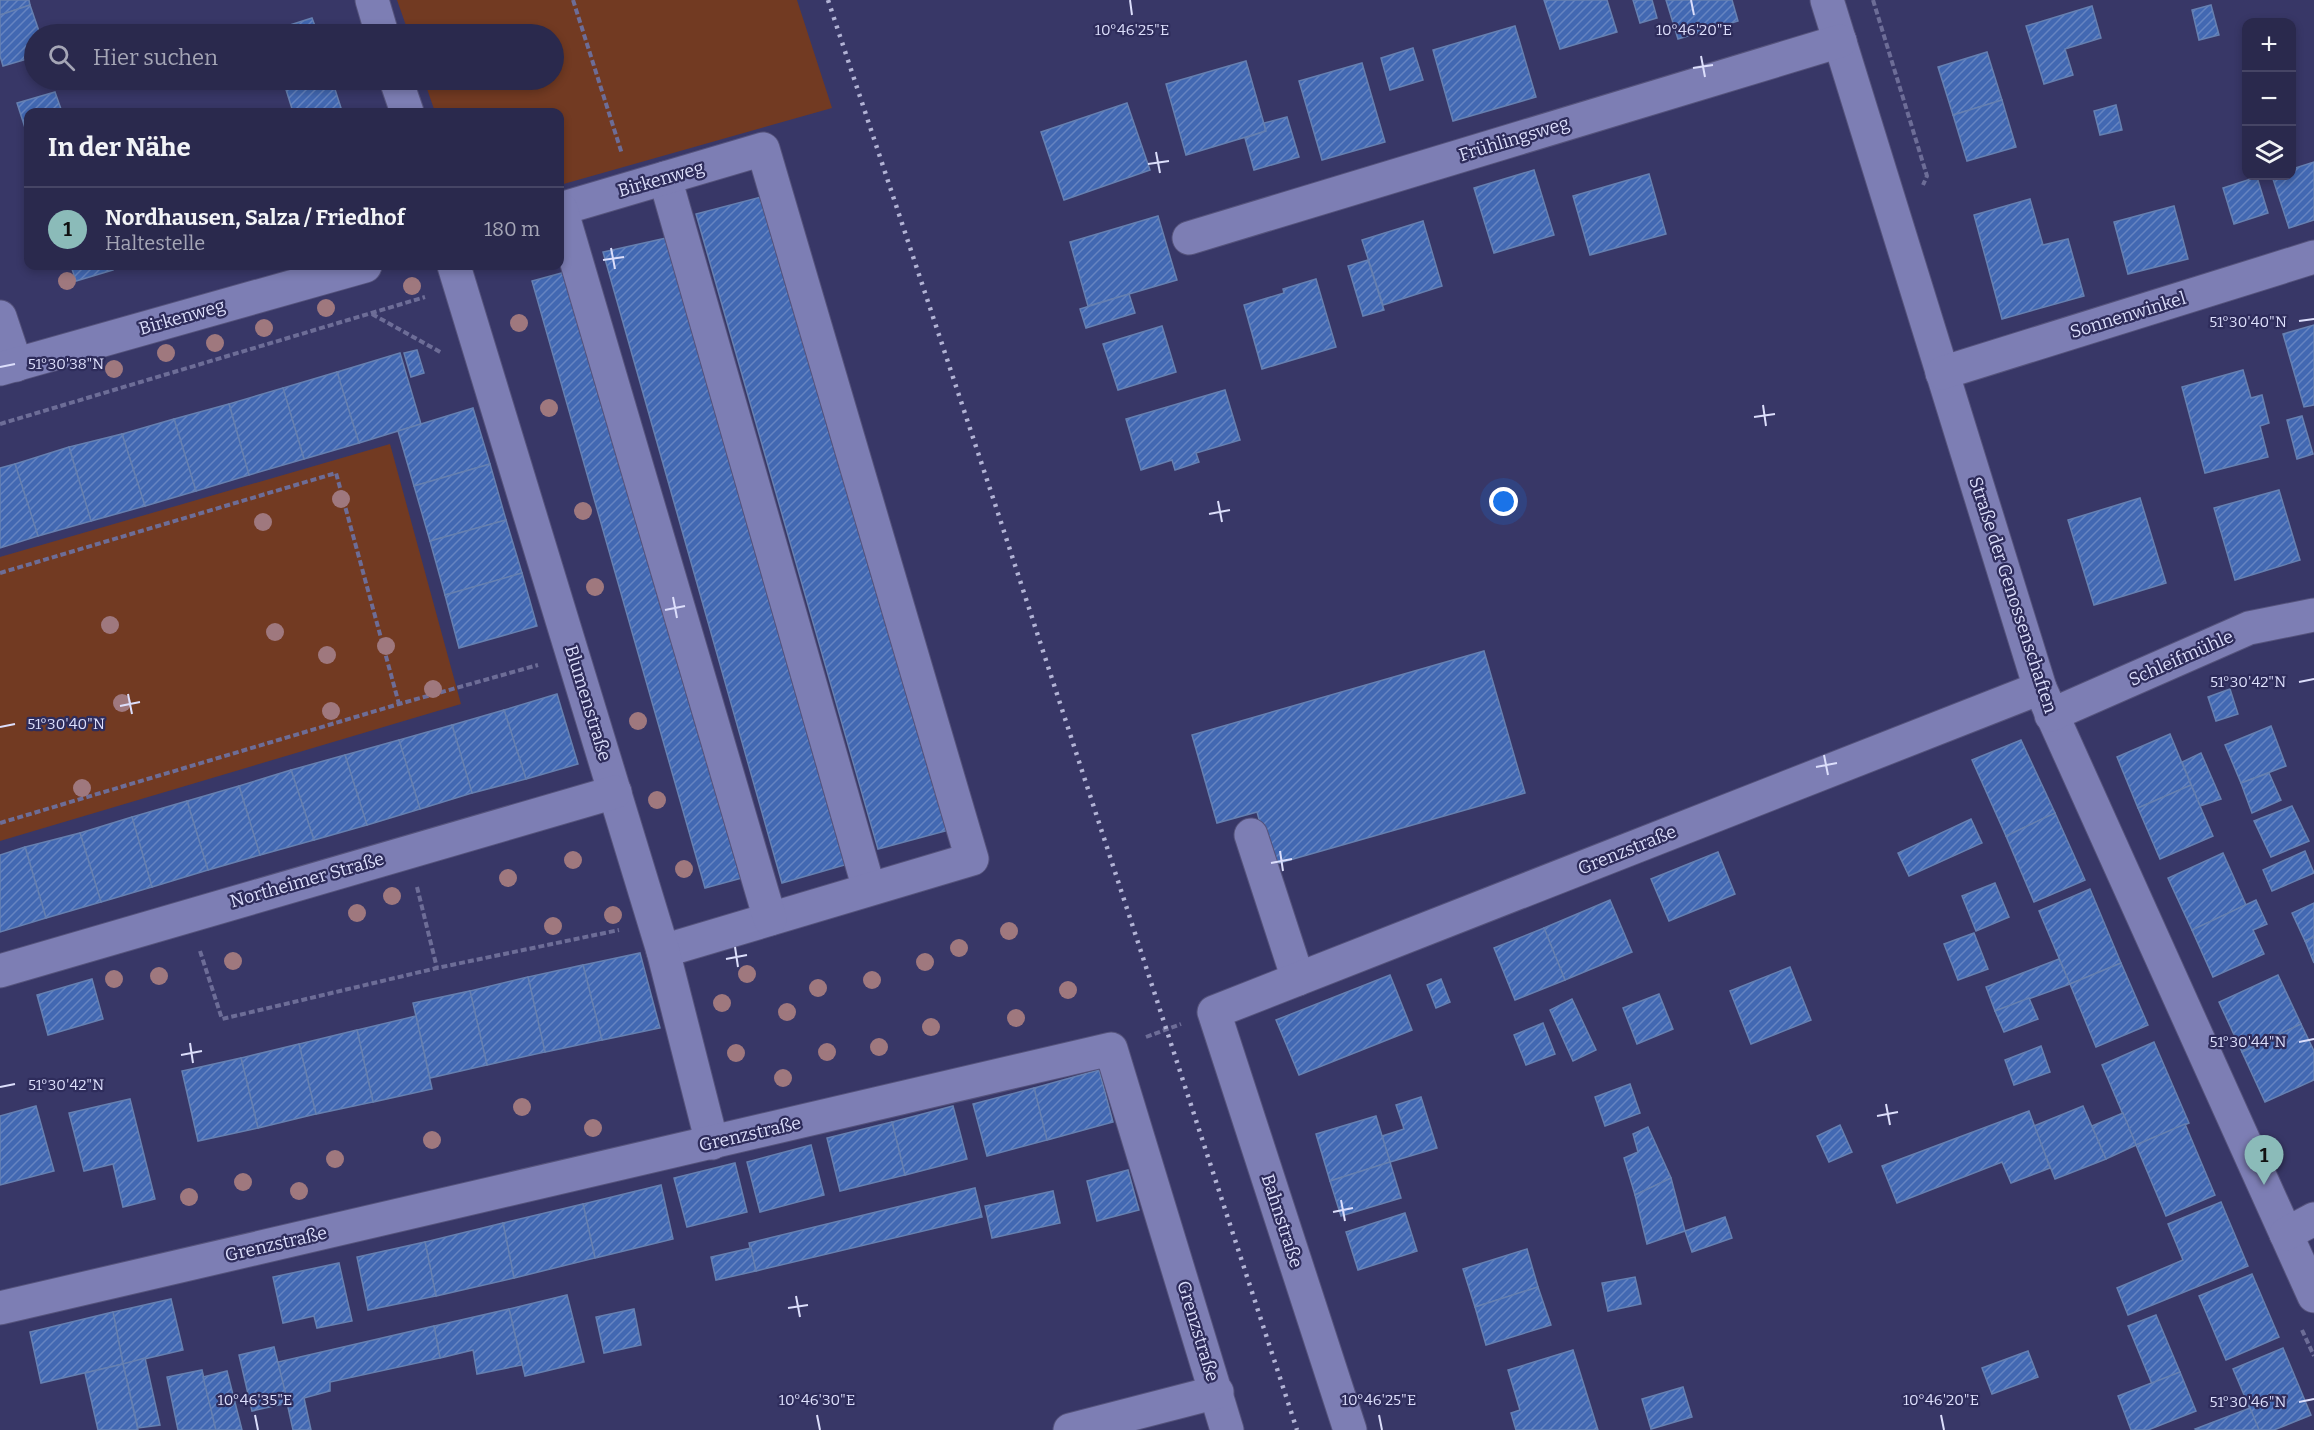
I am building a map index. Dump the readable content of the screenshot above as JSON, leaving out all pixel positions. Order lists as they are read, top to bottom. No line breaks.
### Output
{"streets":{"street":["Frühlingsweg","Birkenweg","Sonnenwinkel","Straße der Genossenschaften","Schleifmühle","Blumenstraße","Grenzstraße","Northeimer Straße","Bahnstraße"]},"crossings":[["Frühlingsweg","Straße der Genossenschaften"],["Sonnenwinkel","Straße der Genossenschaften"],["Straße der Genossenschaften","Schleifmühle"],["Straße der Genossenschaften","Grenzstraße"],["Schleifmühle","Grenzstraße"],["Blumenstraße","Grenzstraße"],["Blumenstraße","Northeimer Straße"],["Grenzstraße","Bahnstraße"]],"page":{"map_buttons":["+","−"],"search":"Hier suchen","heading":"In der Nähe","list":[{"mark":"1","name":"Nordhausen, Salza / Friedhof","note":"Haltestelle","value":"180 m"}],"pins":"1"},"coordinates":["10°46'25\"E","10°46'20\"E","51°30'40\"N","51°30'38\"N","51°30'42\"N","51°30'44\"N","10°46'35\"E","10°46'30\"E","51°30'46\"N"]}
